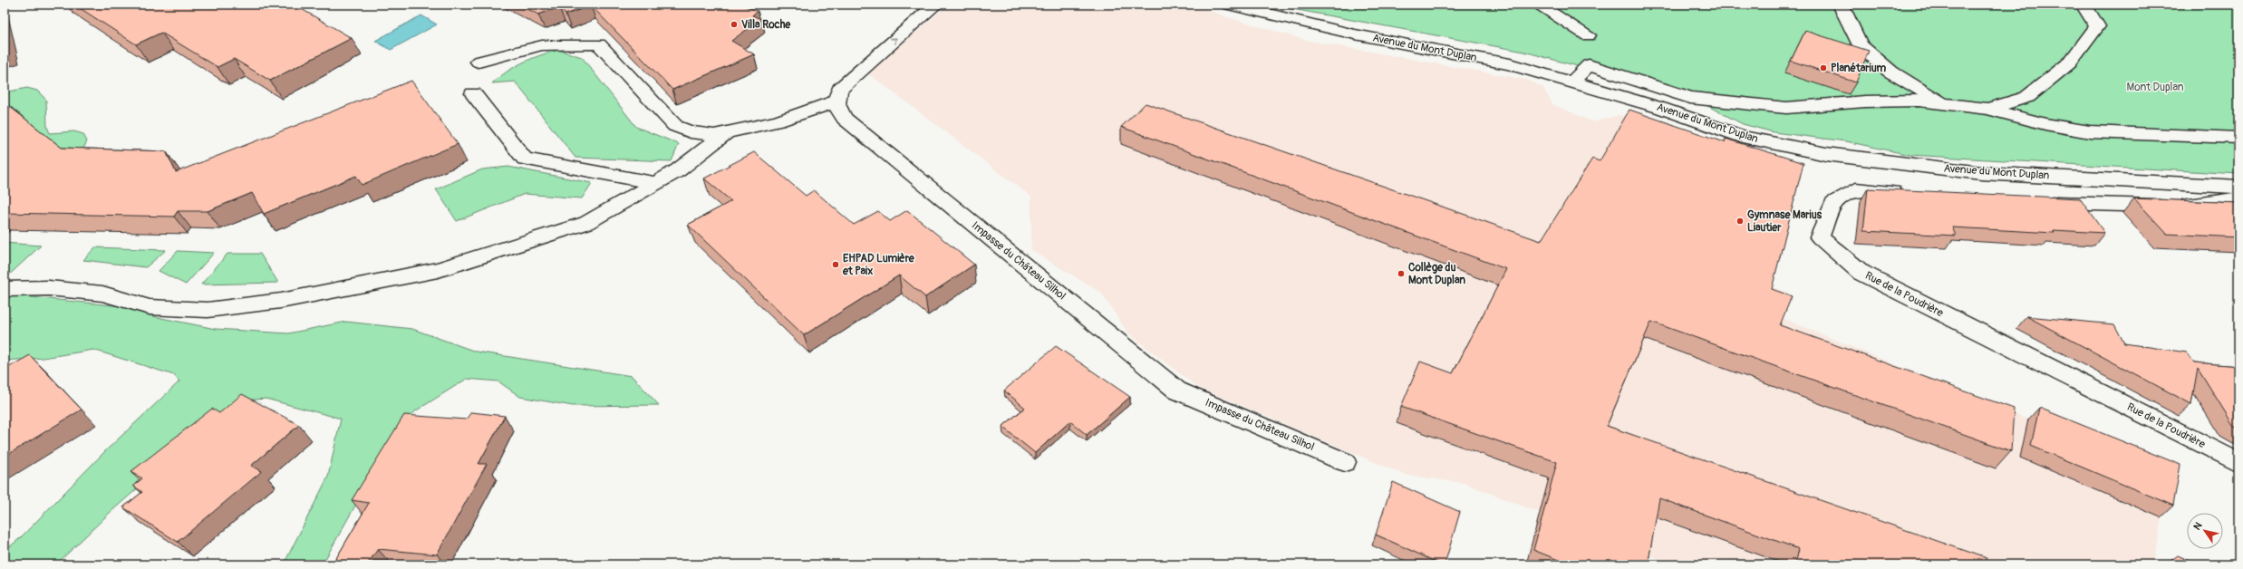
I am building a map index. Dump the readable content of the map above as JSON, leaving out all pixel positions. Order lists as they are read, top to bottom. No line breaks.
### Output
{"streets":{"street":["Avenue du Mont Duplan","Impasse du Château Silhol","Rue de la Poudrière"]},"parks":["Mont Duplan"],"places":["Villa Roche","Planétarium","Gymnase Marius Liautier","EHPAD Lumière et Paix","Collège du Mont Duplan"],"north":"top left"}
